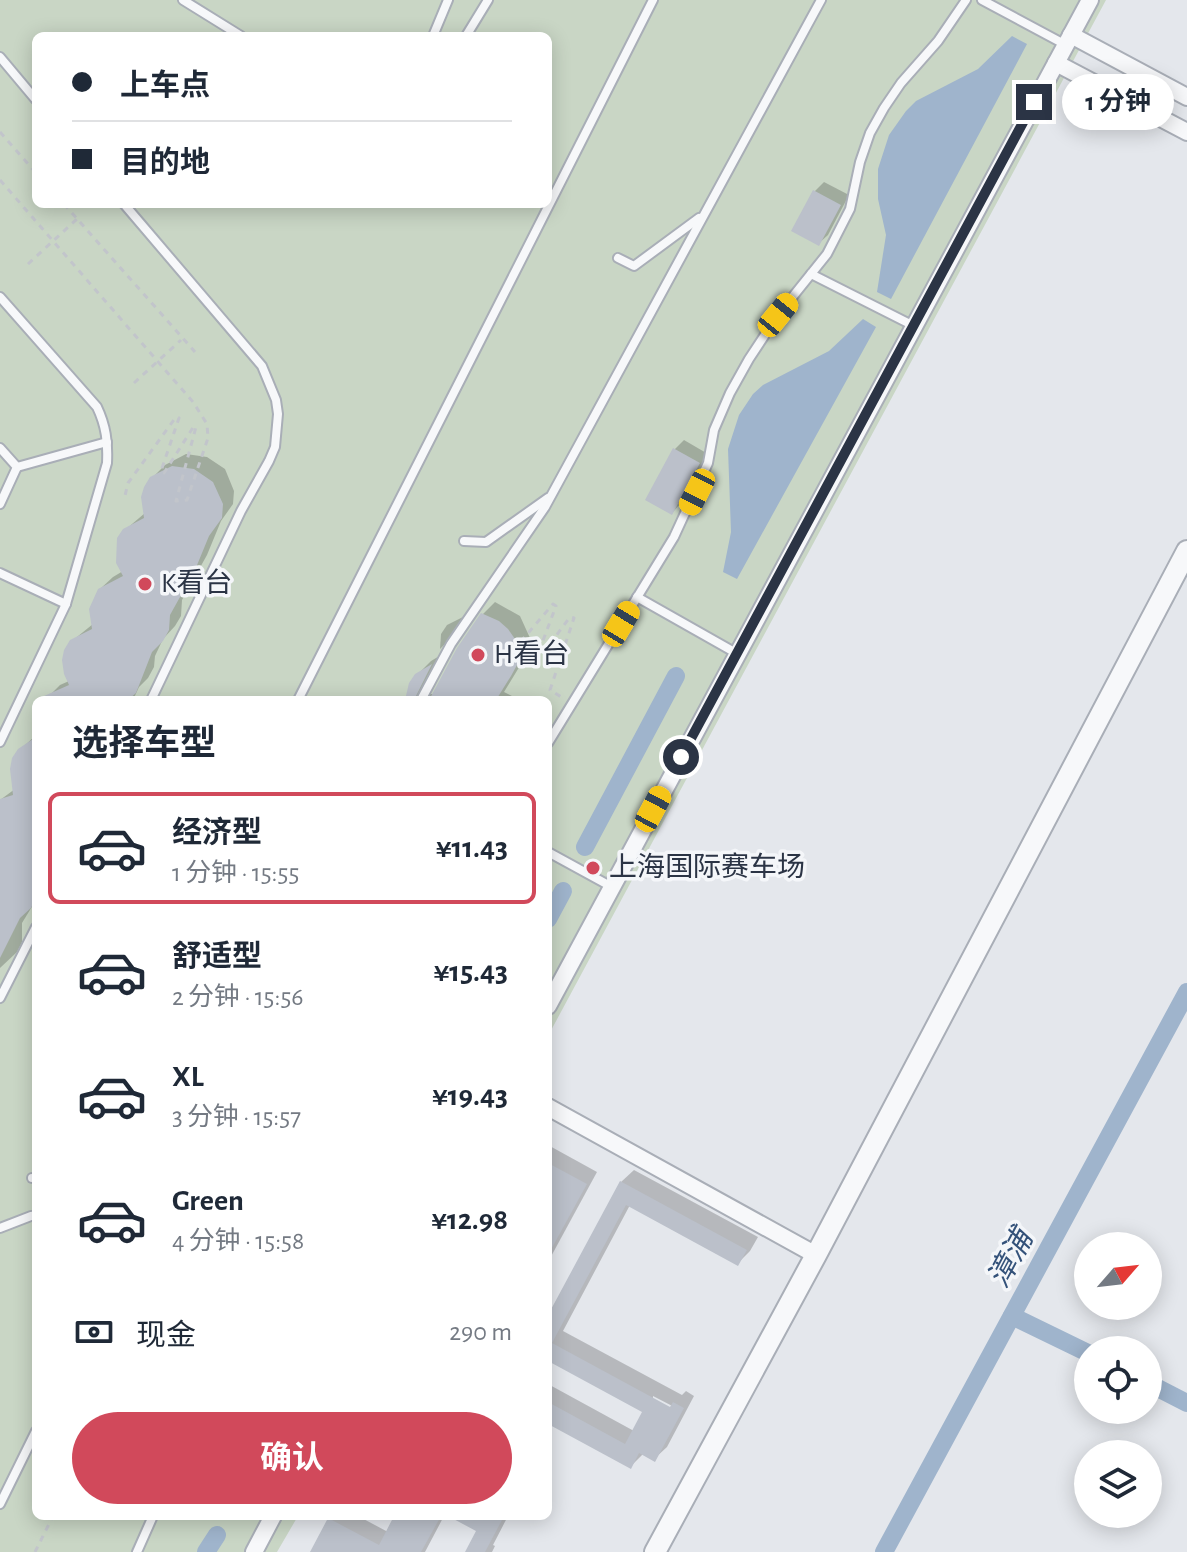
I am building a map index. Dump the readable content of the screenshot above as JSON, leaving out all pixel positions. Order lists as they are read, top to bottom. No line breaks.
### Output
{"water":["漳浦"],"places":["K看台","H看台","上海国际赛车场"],"north":"top right","page":{"banner":["上车点","目的地"],"bubble":"1 分钟","heading":"选择车型","list":[{"name":"经济型","note":"1 分钟 · 15:55","value":"¥11.43"},{"name":"舒适型","note":"2 分钟 · 15:56","value":"¥15.43"},{"name":"XL","note":"3 分钟 · 15:57","value":"¥19.43"},{"name":"Green","note":"4 分钟 · 15:58","value":"¥12.98"}],"pay":["现金","290 m"],"buttons":"确认"}}
